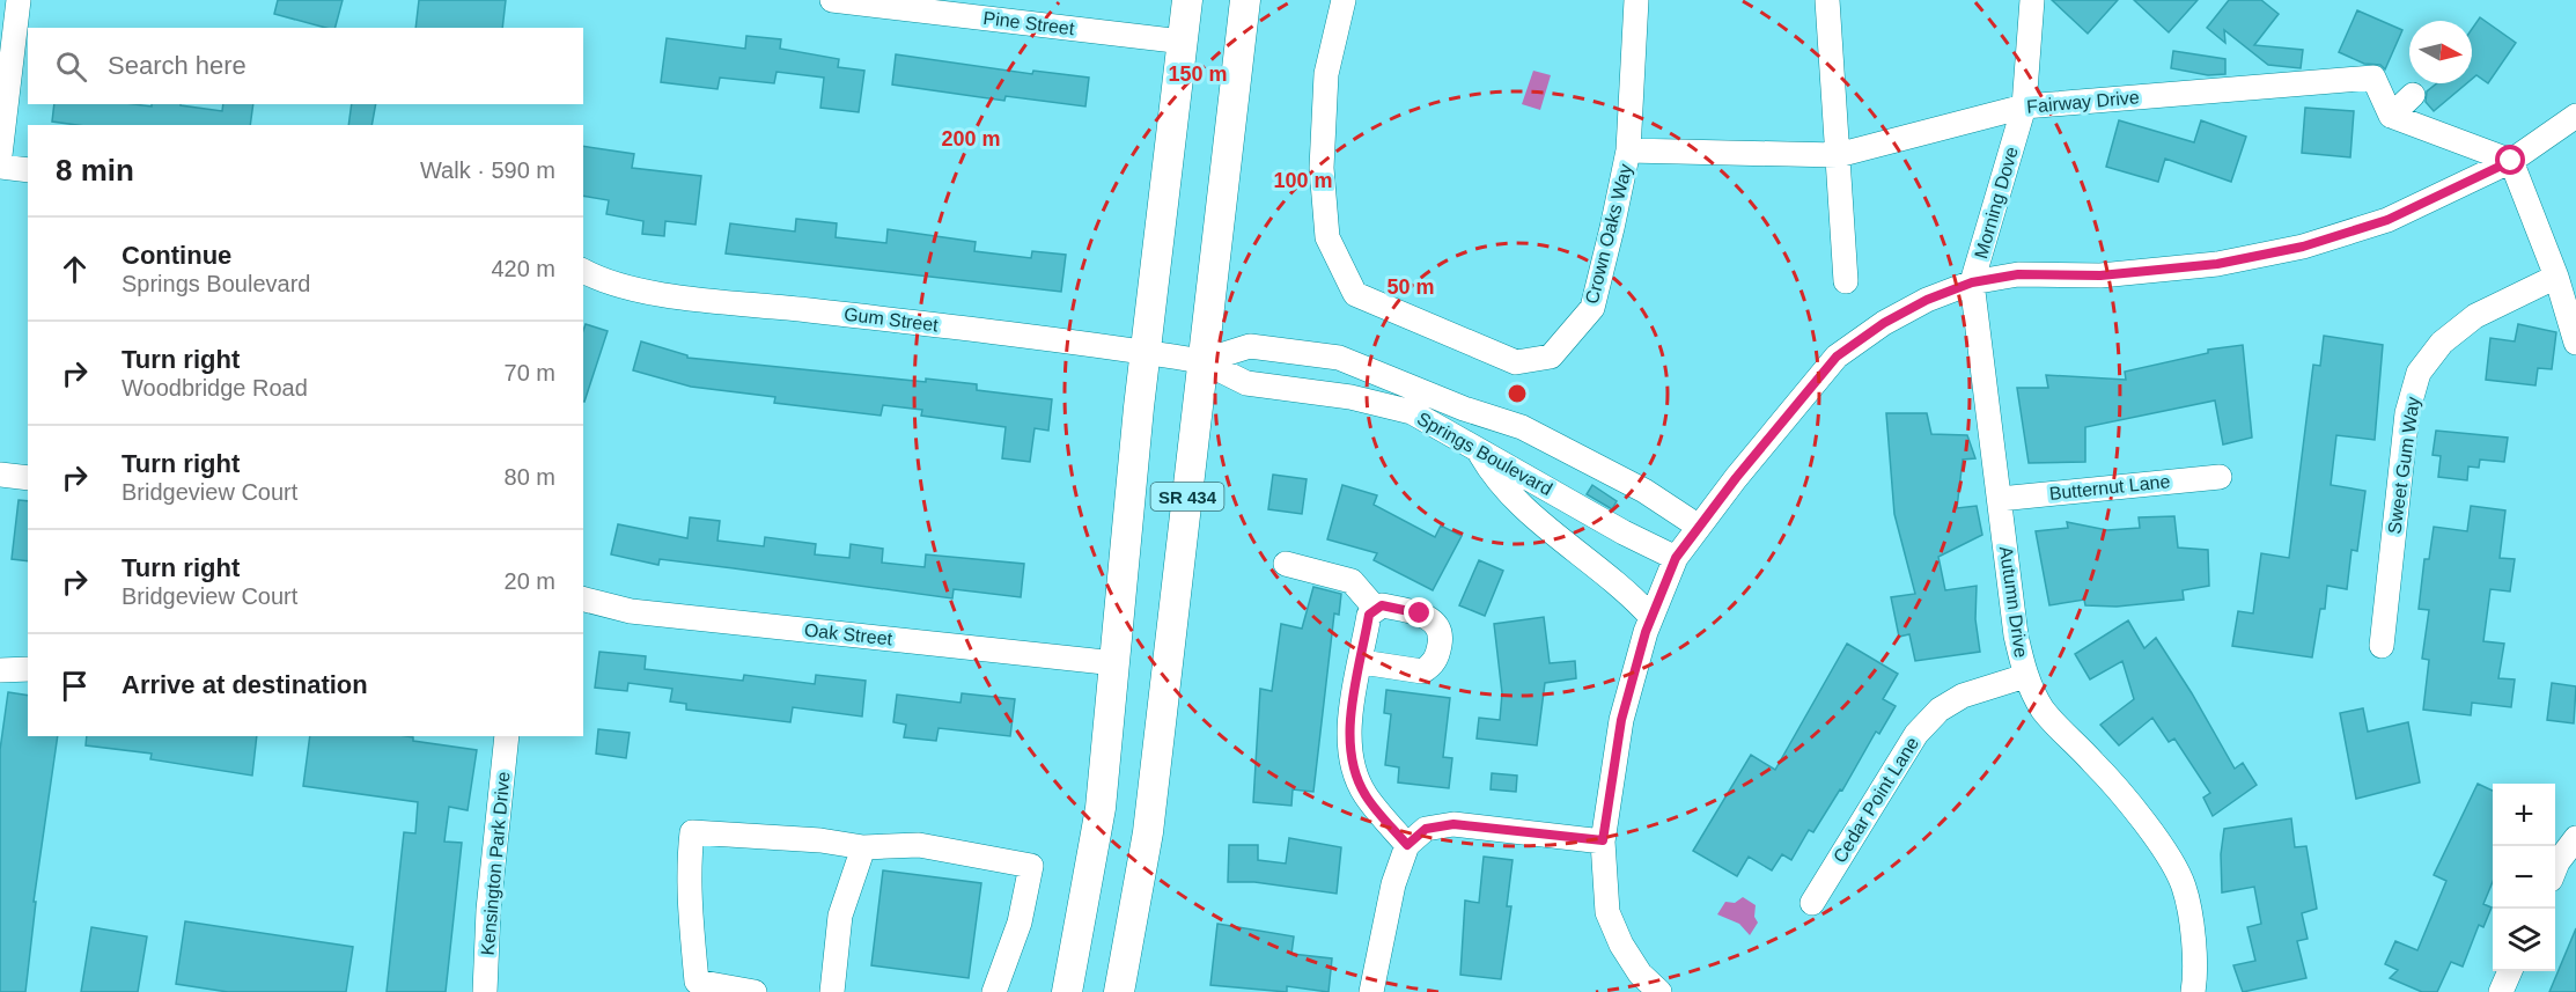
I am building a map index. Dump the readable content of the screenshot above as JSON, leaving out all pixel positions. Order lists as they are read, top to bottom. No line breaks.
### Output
{"streets":{"main road":["SR 434"],"street":["Pine Street","Fairway Drive","Morning Dove","Crown Oaks Way","Gum Street","Springs Boulevard","Sweet Gum Way","Butternut Lane","Autumn Drive","Oak Street","Cedar Point Lane","Kensington Park Drive"]},"crossings":[["Pine Street","SR 434"],["Fairway Drive","Morning Dove"],["Fairway Drive","Crown Oaks Way"],["Morning Dove","Autumn Drive"],["Gum Street","Springs Boulevard"],["Gum Street","SR 434"],["Springs Boulevard","SR 434"],["Butternut Lane","Autumn Drive"],["SR 434","Oak Street"],["Autumn Drive","Cedar Point Lane"]],"north":"right","page":{"search":"Search here","heading":["8 min","Walk · 590 m"],"list":[["Continue","Springs Boulevard","420 m"],["Turn right","Woodbridge Road","70 m"],["Turn right","Bridgeview Court","80 m"],["Turn right","Bridgeview Court","20 m"],"Arrive at destination"],"map_buttons":["+","−"]},"rings":["150 m","200 m","100 m","50 m"]}
